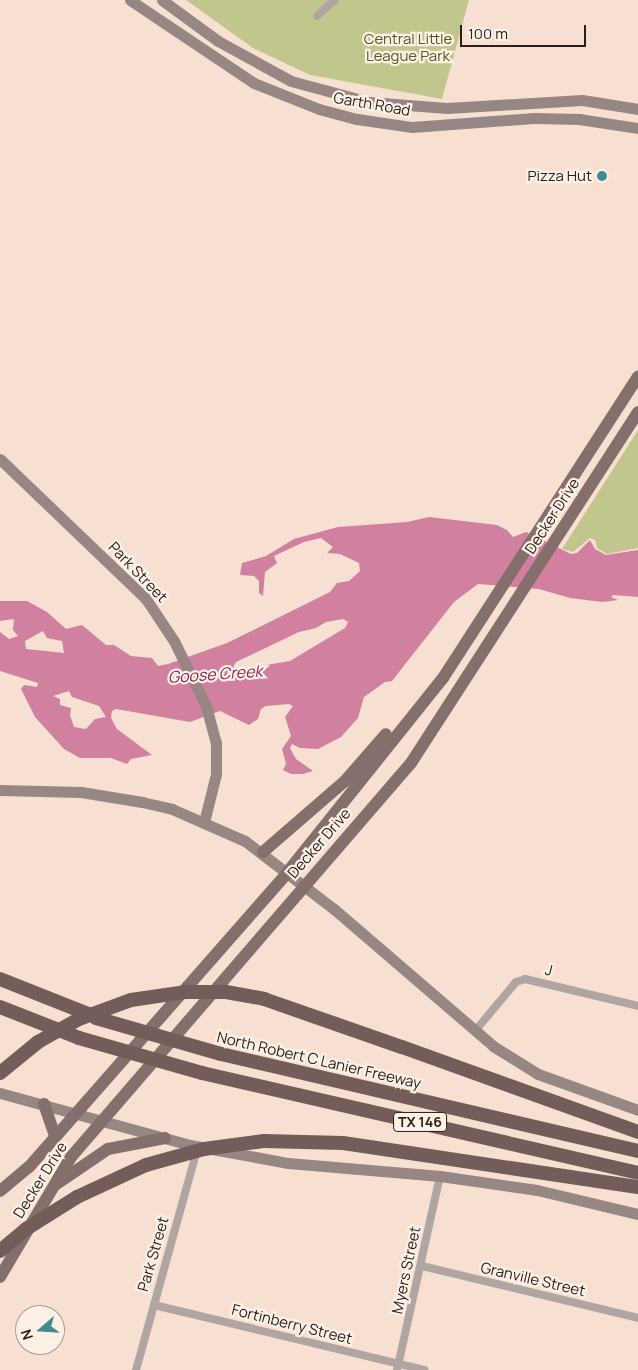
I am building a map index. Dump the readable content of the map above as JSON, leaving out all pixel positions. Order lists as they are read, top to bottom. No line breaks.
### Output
{"streets":{"highway":["North Robert C Lanier Freeway","TX 146"],"main road":["Garth Road","Decker Drive","Park Street"],"street":["J","Myers Street","Granville Street","Fortinberry Street"]},"crossings":[["Park Street","Fortinberry Street"],["Myers Street","Granville Street"],["Myers Street","Fortinberry Street"]],"water":["Goose Creek"],"parks":["Central Little League Park"],"places":["Pizza Hut"],"scale_bar":"100 m","north":"left"}
